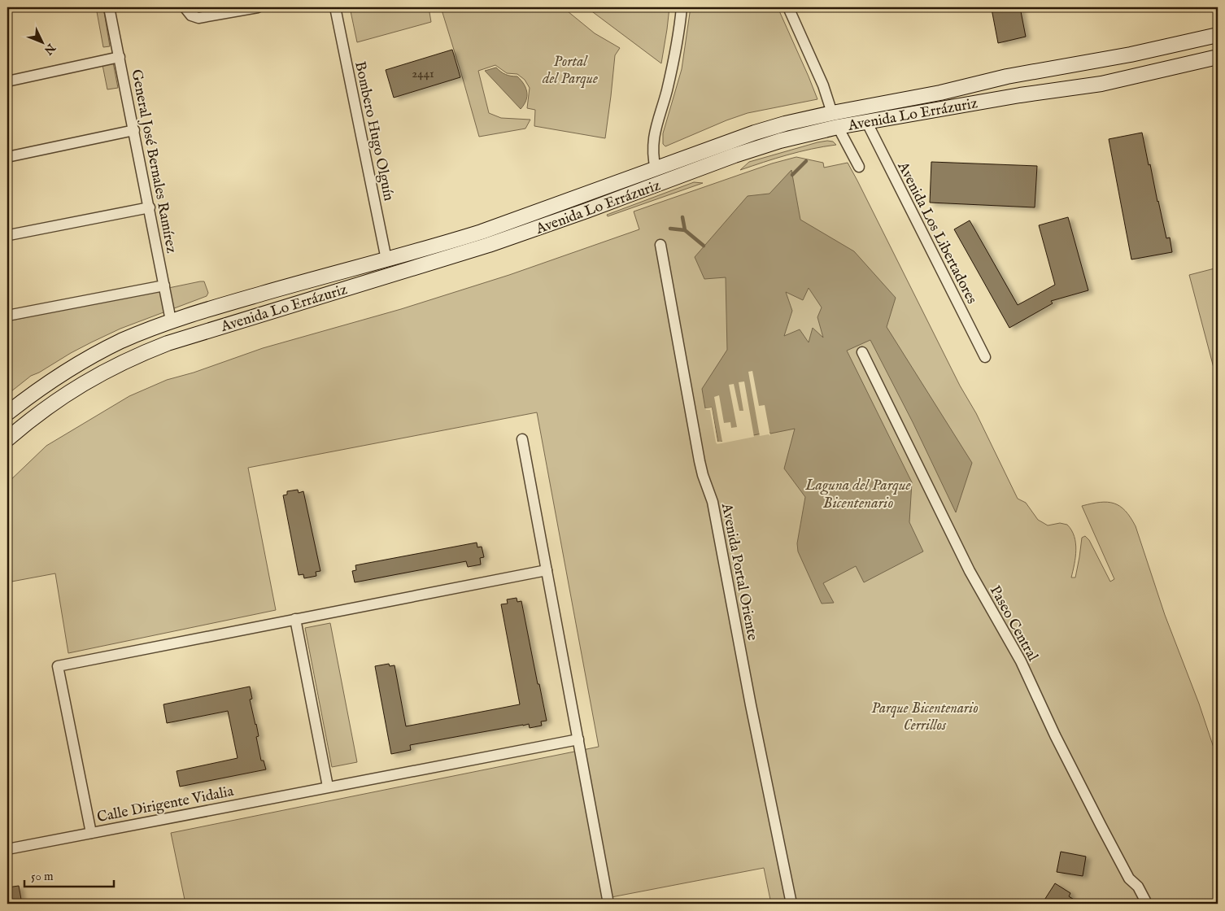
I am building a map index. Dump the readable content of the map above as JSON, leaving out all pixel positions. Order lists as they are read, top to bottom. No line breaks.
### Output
{"streets":{"main road":["Avenida Lo Errázuriz"],"street":["Bombero Hugo Olguín","General José Bernales Ramírez","Avenida Los Libertadores","Avenida Portal Oriente","Paseo Central","Calle Dirigente Vidalia"]},"crossings":[["Avenida Lo Errázuriz","Bombero Hugo Olguín"],["Avenida Lo Errázuriz","General José Bernales Ramírez"],["Avenida Lo Errázuriz","Avenida Los Libertadores"]],"water":["Laguna del Parque Bicentenario"],"parks":["Portal del Parque","Parque Bicentenario Cerrillos"],"house_numbers":["2441"],"scale_bar":"50 m","north":"bottom right"}
